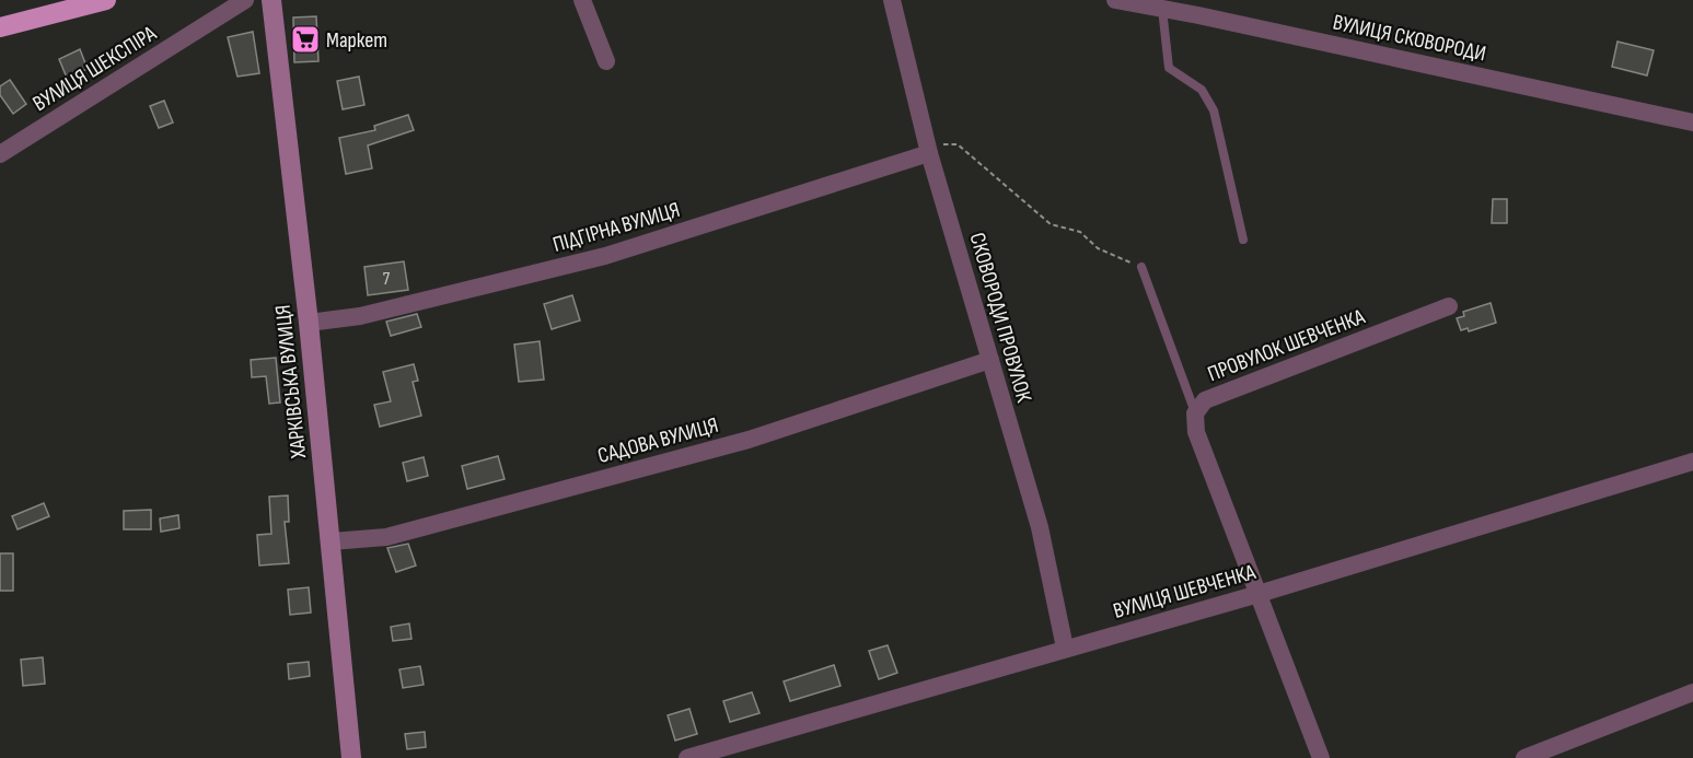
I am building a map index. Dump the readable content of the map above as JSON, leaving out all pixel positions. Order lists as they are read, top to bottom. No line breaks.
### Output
{"streets":{"main road":["ХАРКІВСЬКА ВУЛИЦЯ"],"street":["ВУЛИЦЯ СКОВОРОДИ","ВУЛИЦЯ ШЕКСПІРА","ПІДГІРНА ВУЛИЦЯ","СКОВОРОДИ ПРОВУЛОК","ПРОВУЛОК ШЕВЧЕНКА","САДОВА ВУЛИЦЯ","ВУЛИЦЯ ШЕВЧЕНКА"]},"crossings":[["ПІДГІРНА ВУЛИЦЯ","СКОВОРОДИ ПРОВУЛОК"],["ПІДГІРНА ВУЛИЦЯ","ХАРКІВСЬКА ВУЛИЦЯ"],["СКОВОРОДИ ПРОВУЛОК","САДОВА ВУЛИЦЯ"],["СКОВОРОДИ ПРОВУЛОК","ВУЛИЦЯ ШЕВЧЕНКА"],["ХАРКІВСЬКА ВУЛИЦЯ","САДОВА ВУЛИЦЯ"]],"places":{"supermarket":["Маркет"]},"house_numbers":["7"]}
